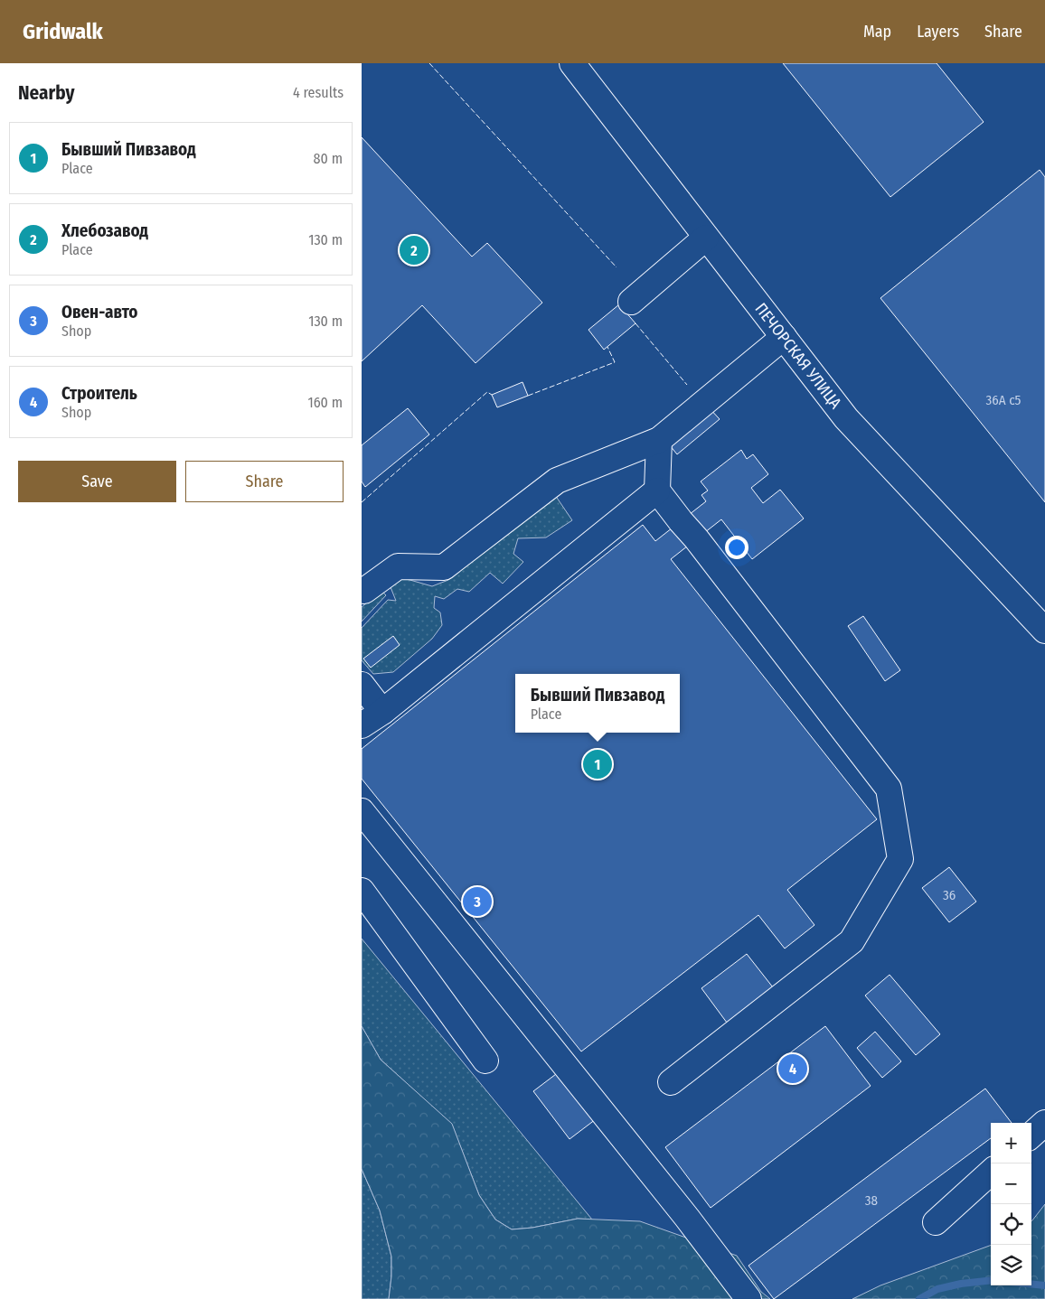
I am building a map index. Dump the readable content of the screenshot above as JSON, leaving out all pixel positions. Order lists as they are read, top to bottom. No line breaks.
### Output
{"streets":{"street":["ПЕЧОРСКАЯ УЛИЦА"]},"house_numbers":["36А с5","36","38"],"page":{"header":"Gridwalk","nav":["Map","Layers","Share"],"heading":["Nearby","4 results"],"list":[{"mark":"1","name":"Бывший Пивзавод","note":"Place","value":"80 m"},{"mark":"2","name":"Хлебозавод","note":"Place","value":"130 m"},{"mark":"3","name":"Овен-авто","note":"Shop","value":"130 m"},{"mark":"4","name":"Строитель","note":"Shop","value":"160 m"}],"pins":["2","1","3","4"],"buttons":["Save","Share"],"popup":["Бывший Пивзавод","Place"],"map_buttons":["+","−"]}}
